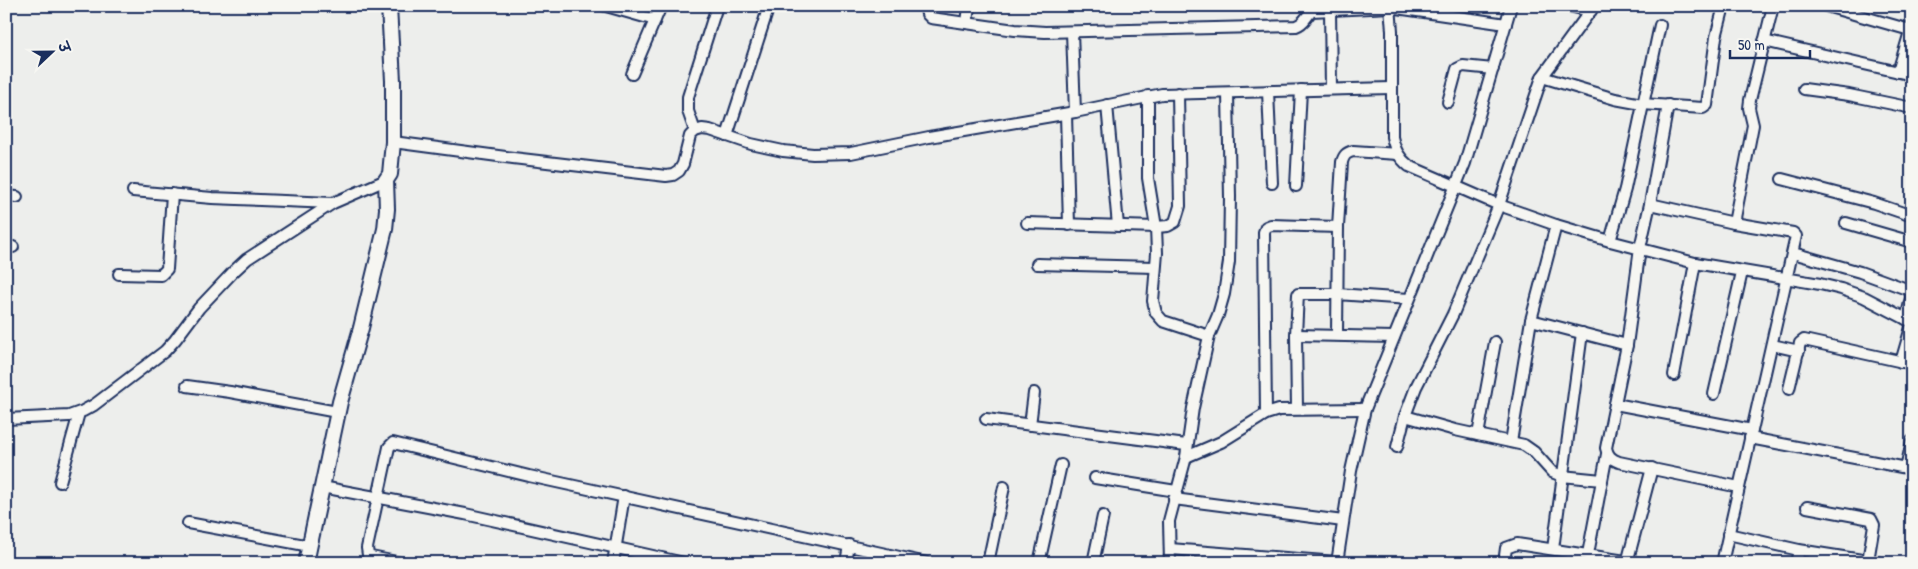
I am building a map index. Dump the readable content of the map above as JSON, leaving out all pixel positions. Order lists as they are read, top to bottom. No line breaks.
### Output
{"scale_bar":"50 m","north":"right"}
